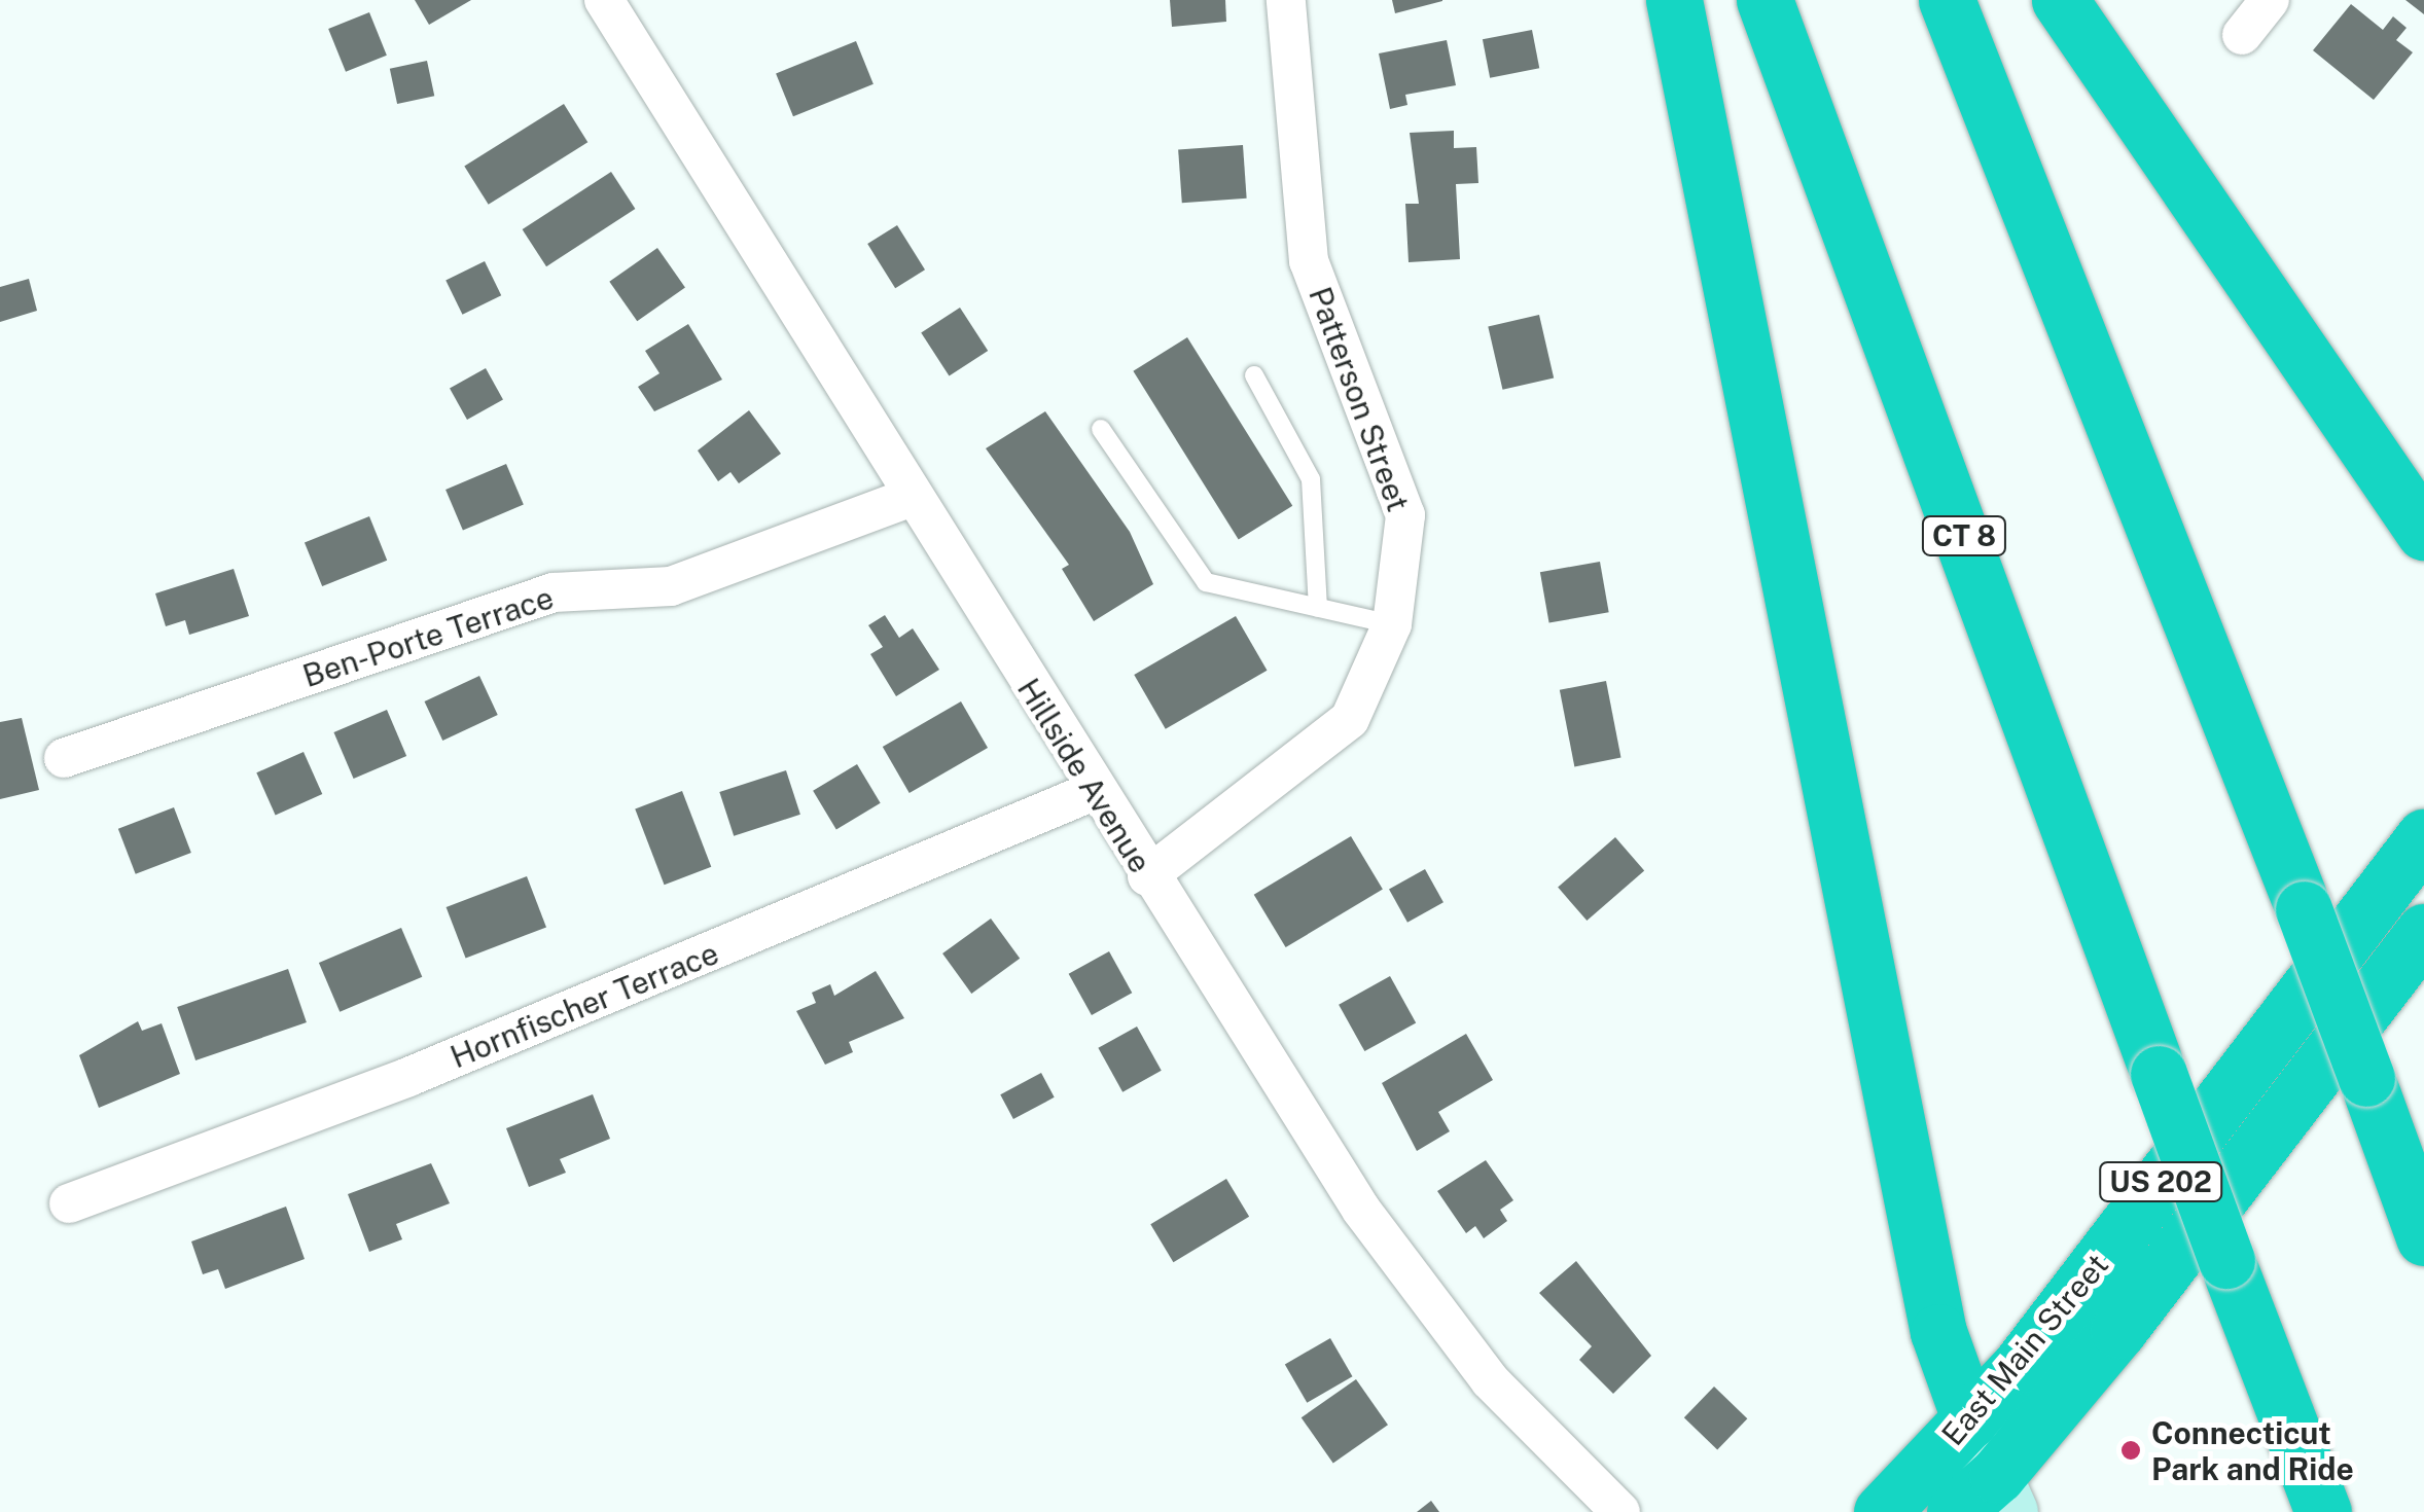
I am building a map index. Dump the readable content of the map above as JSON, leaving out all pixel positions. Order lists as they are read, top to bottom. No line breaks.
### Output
{"streets":{"highway":["CT 8","US 202","East Main Street"],"street":["Patterson Street","Ben-Porte Terrace","Hillside Avenue","Hornfischer Terrace"]},"crossings":[["Patterson Street","Hillside Avenue"],["Ben-Porte Terrace","Hillside Avenue"],["Hillside Avenue","Hornfischer Terrace"]],"places":["Connecticut Park and Ride"]}
